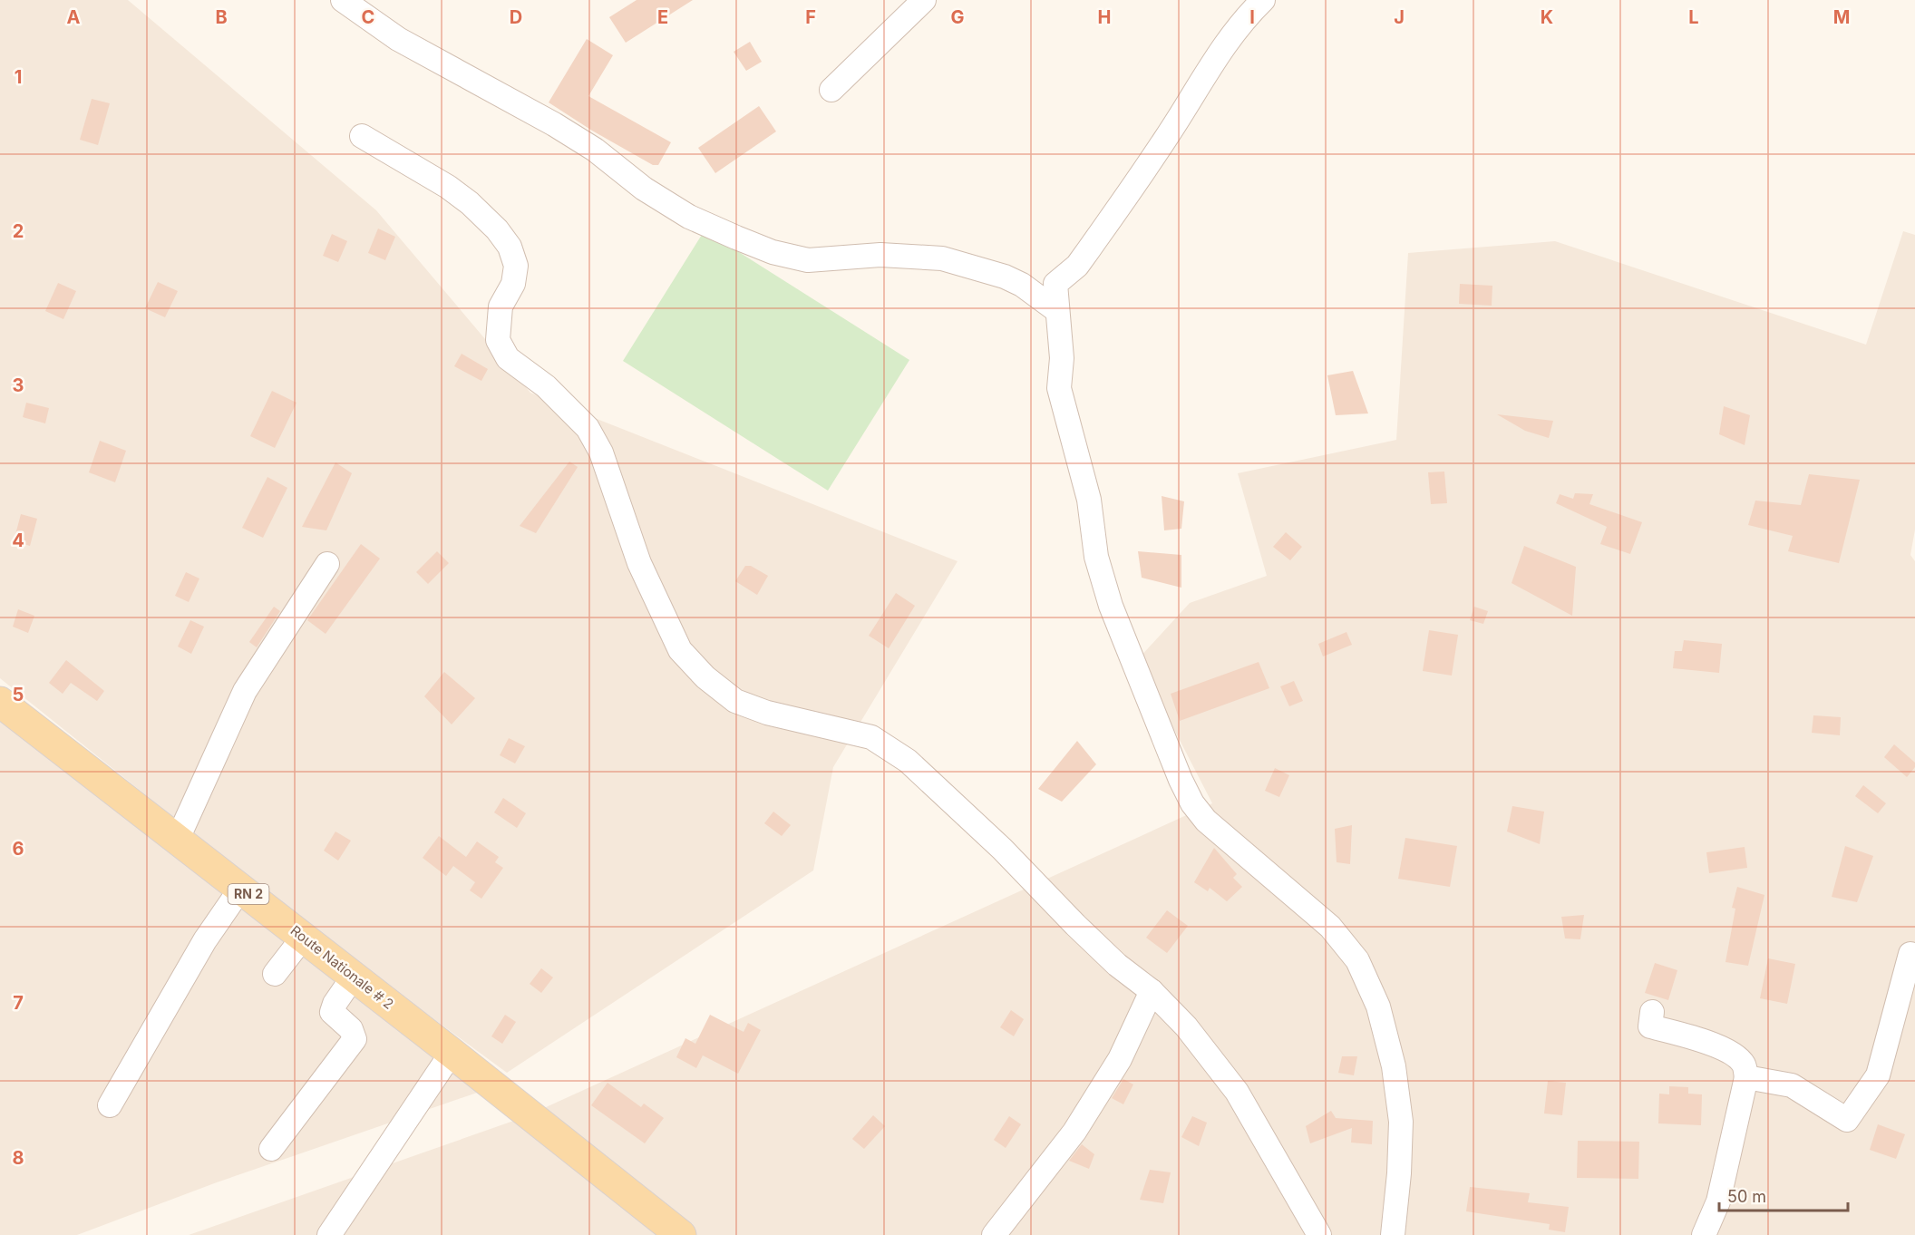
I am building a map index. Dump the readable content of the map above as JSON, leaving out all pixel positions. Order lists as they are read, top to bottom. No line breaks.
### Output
{"streets":{"main road":["RN 2","Route Nationale # 2"]},"scale_bar":"50 m","grid":{"columns":["A","B","C","D","E","F","G","H","I","J","K","L","M"],"rows":["1","2","3","4","5","6","7","8"]}}
